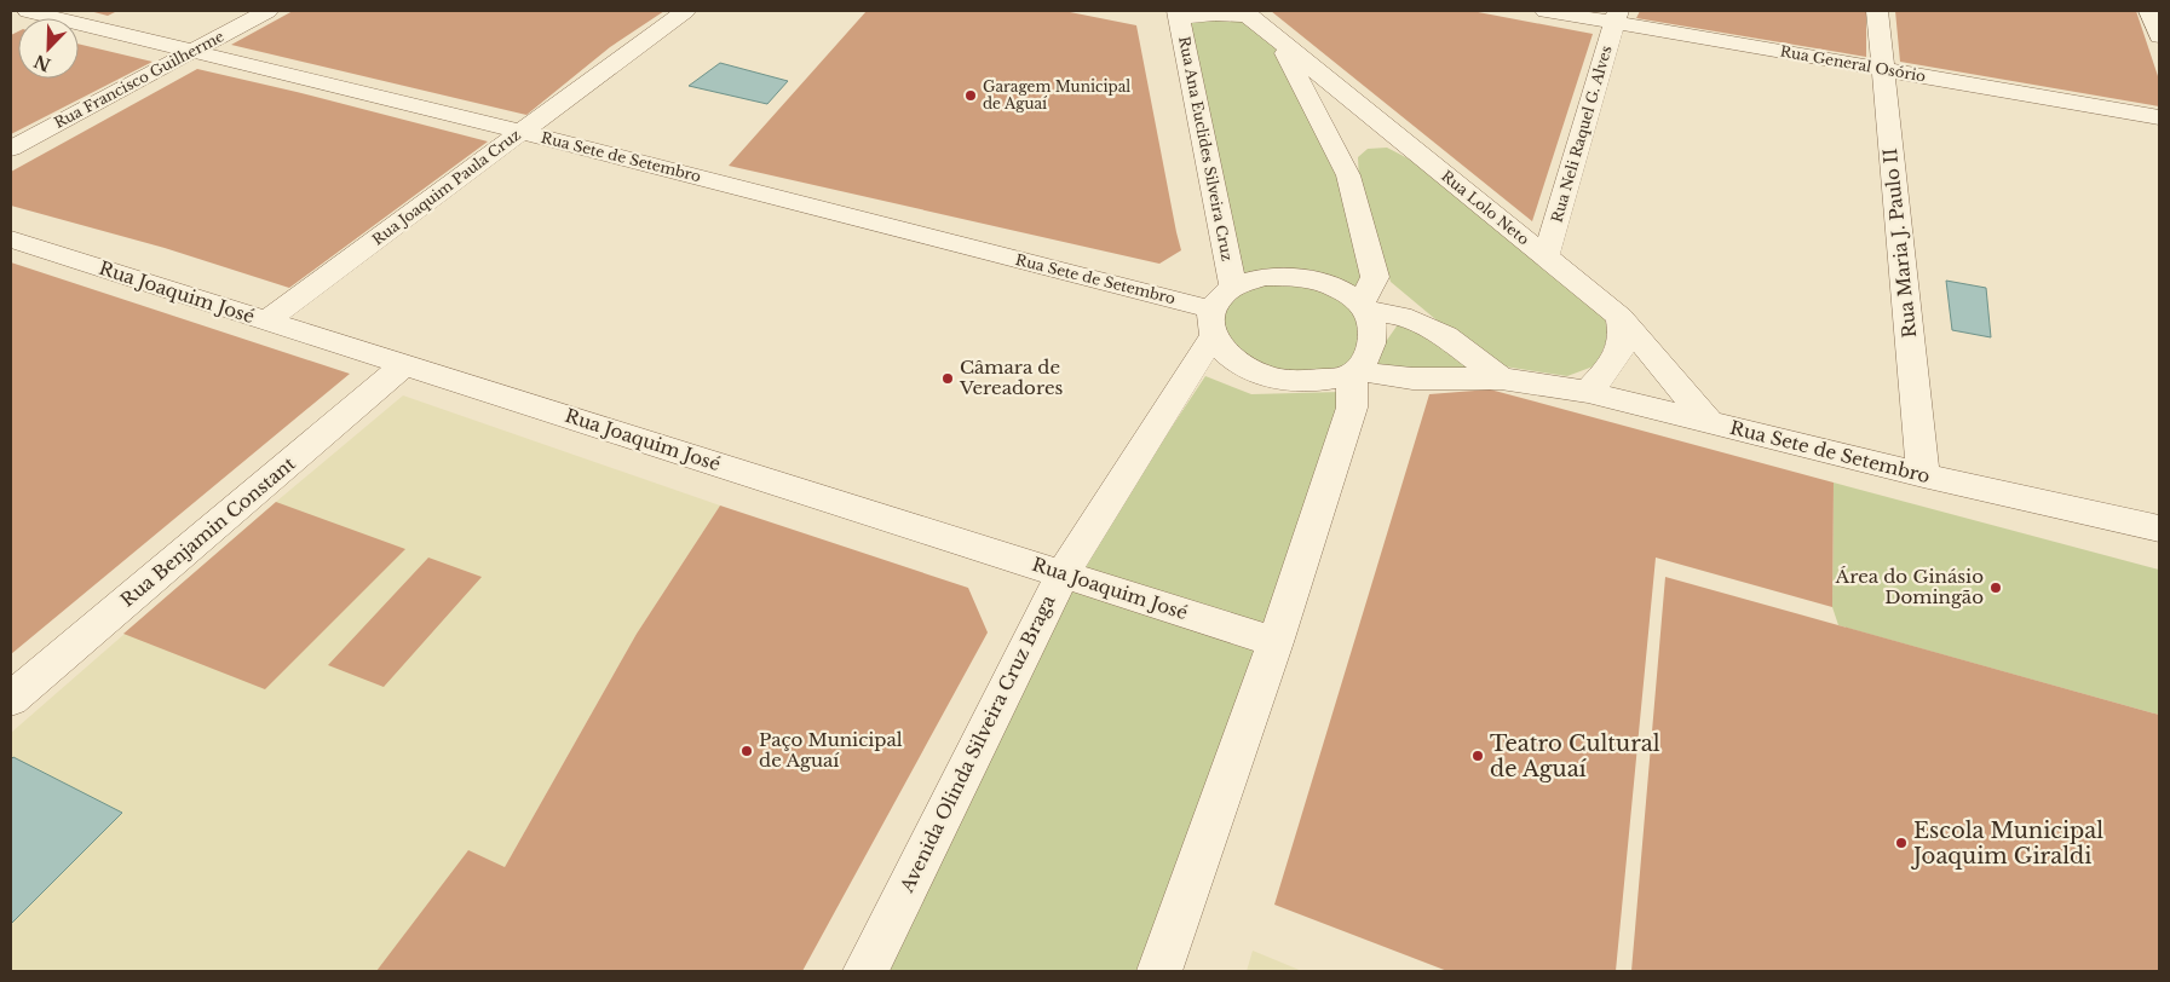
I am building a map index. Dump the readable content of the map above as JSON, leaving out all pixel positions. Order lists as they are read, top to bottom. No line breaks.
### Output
{"streets":{"street":["Rua General Osório","Rua Francisco Guilherme","Rua Neli Raquel G. Alves","Rua Ana Euclides Silveira Cruz","Rua Sete de Setembro","Rua Joaquim Paula Cruz","Rua Lolo Neto","Rua Maria J. Paulo II","Rua Joaquim José","Rua Benjamin Constant","Avenida Olinda Silveira Cruz Braga"]},"crossings":[["Rua General Osório","Rua Neli Raquel G. Alves"],["Rua General Osório","Rua Maria J. Paulo II"],["Rua Francisco Guilherme","Rua Sete de Setembro"],["Rua Neli Raquel G. Alves","Rua Lolo Neto"],["Rua Ana Euclides Silveira Cruz","Rua Sete de Setembro"],["Rua Ana Euclides Silveira Cruz","Avenida Olinda Silveira Cruz Braga"],["Rua Sete de Setembro","Rua Joaquim Paula Cruz"],["Rua Sete de Setembro","Rua Lolo Neto"],["Rua Sete de Setembro","Rua Maria J. Paulo II"],["Rua Sete de Setembro","Avenida Olinda Silveira Cruz Braga"],["Rua Joaquim Paula Cruz","Rua Joaquim José"],["Rua Joaquim José","Rua Benjamin Constant"],["Rua Joaquim José","Avenida Olinda Silveira Cruz Braga"]],"places":["Garagem Municipal de Aguaí","Câmara de Vereadores","Área do Ginásio Domingão","Paço Municipal de Aguaí","Teatro Cultural de Aguaí","Escola Municipal Joaquim Giraldi"],"north":"bottom left"}
